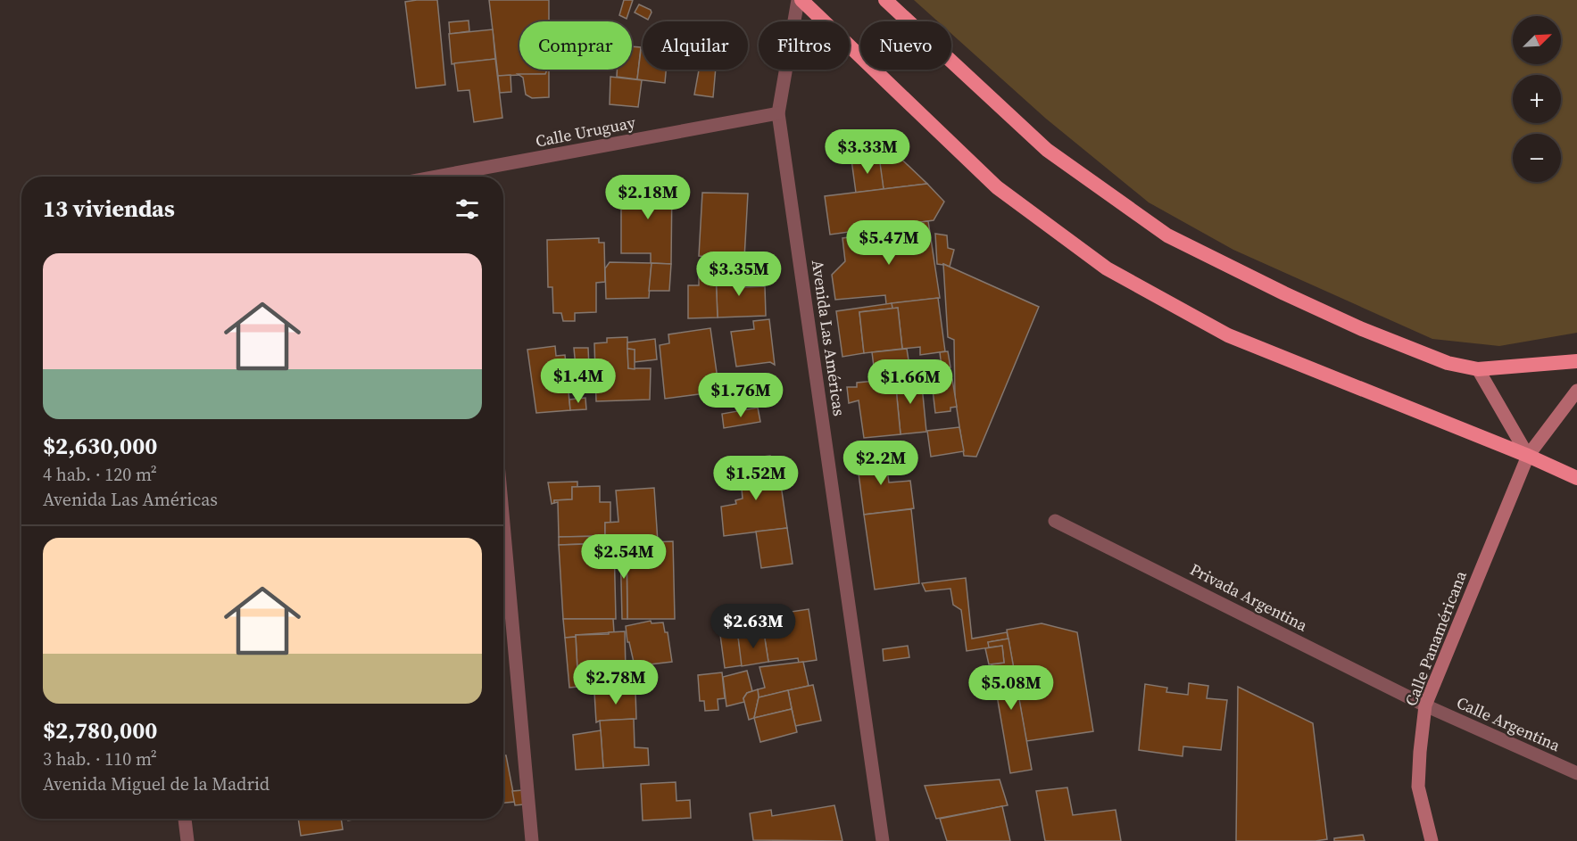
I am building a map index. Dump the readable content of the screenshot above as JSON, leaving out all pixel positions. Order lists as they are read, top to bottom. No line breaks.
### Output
{"streets":{"main road":["Calle Panaméricana"],"street":["Calle Uruguay","Avenida Las Américas","Privada Argentina","Calle Argentina"]},"crossings":[["Calle Uruguay","Avenida Las Américas"],["Privada Argentina","Calle Panaméricana"],["Privada Argentina","Calle Argentina"],["Calle Panaméricana","Calle Argentina"]],"north":"top right","page":{"map_buttons":["+","−"],"chip":["Comprar","Alquilar","Filtros","Nuevo"],"price":["$3.33M","$2.18M","$5.47M","$3.35M","$1.4M","$1.66M","$1.76M","$2.2M","$1.52M","$2.54M","$2.63M","$2.78M","$5.08M"],"heading":"13 viviendas","list":[{"name":"$2,630,000","note":"4 hab. · 120 m² · Avenida Las Américas"},{"name":"$2,780,000","note":"3 hab. · 110 m² · Avenida Miguel de la Madrid"}]}}
